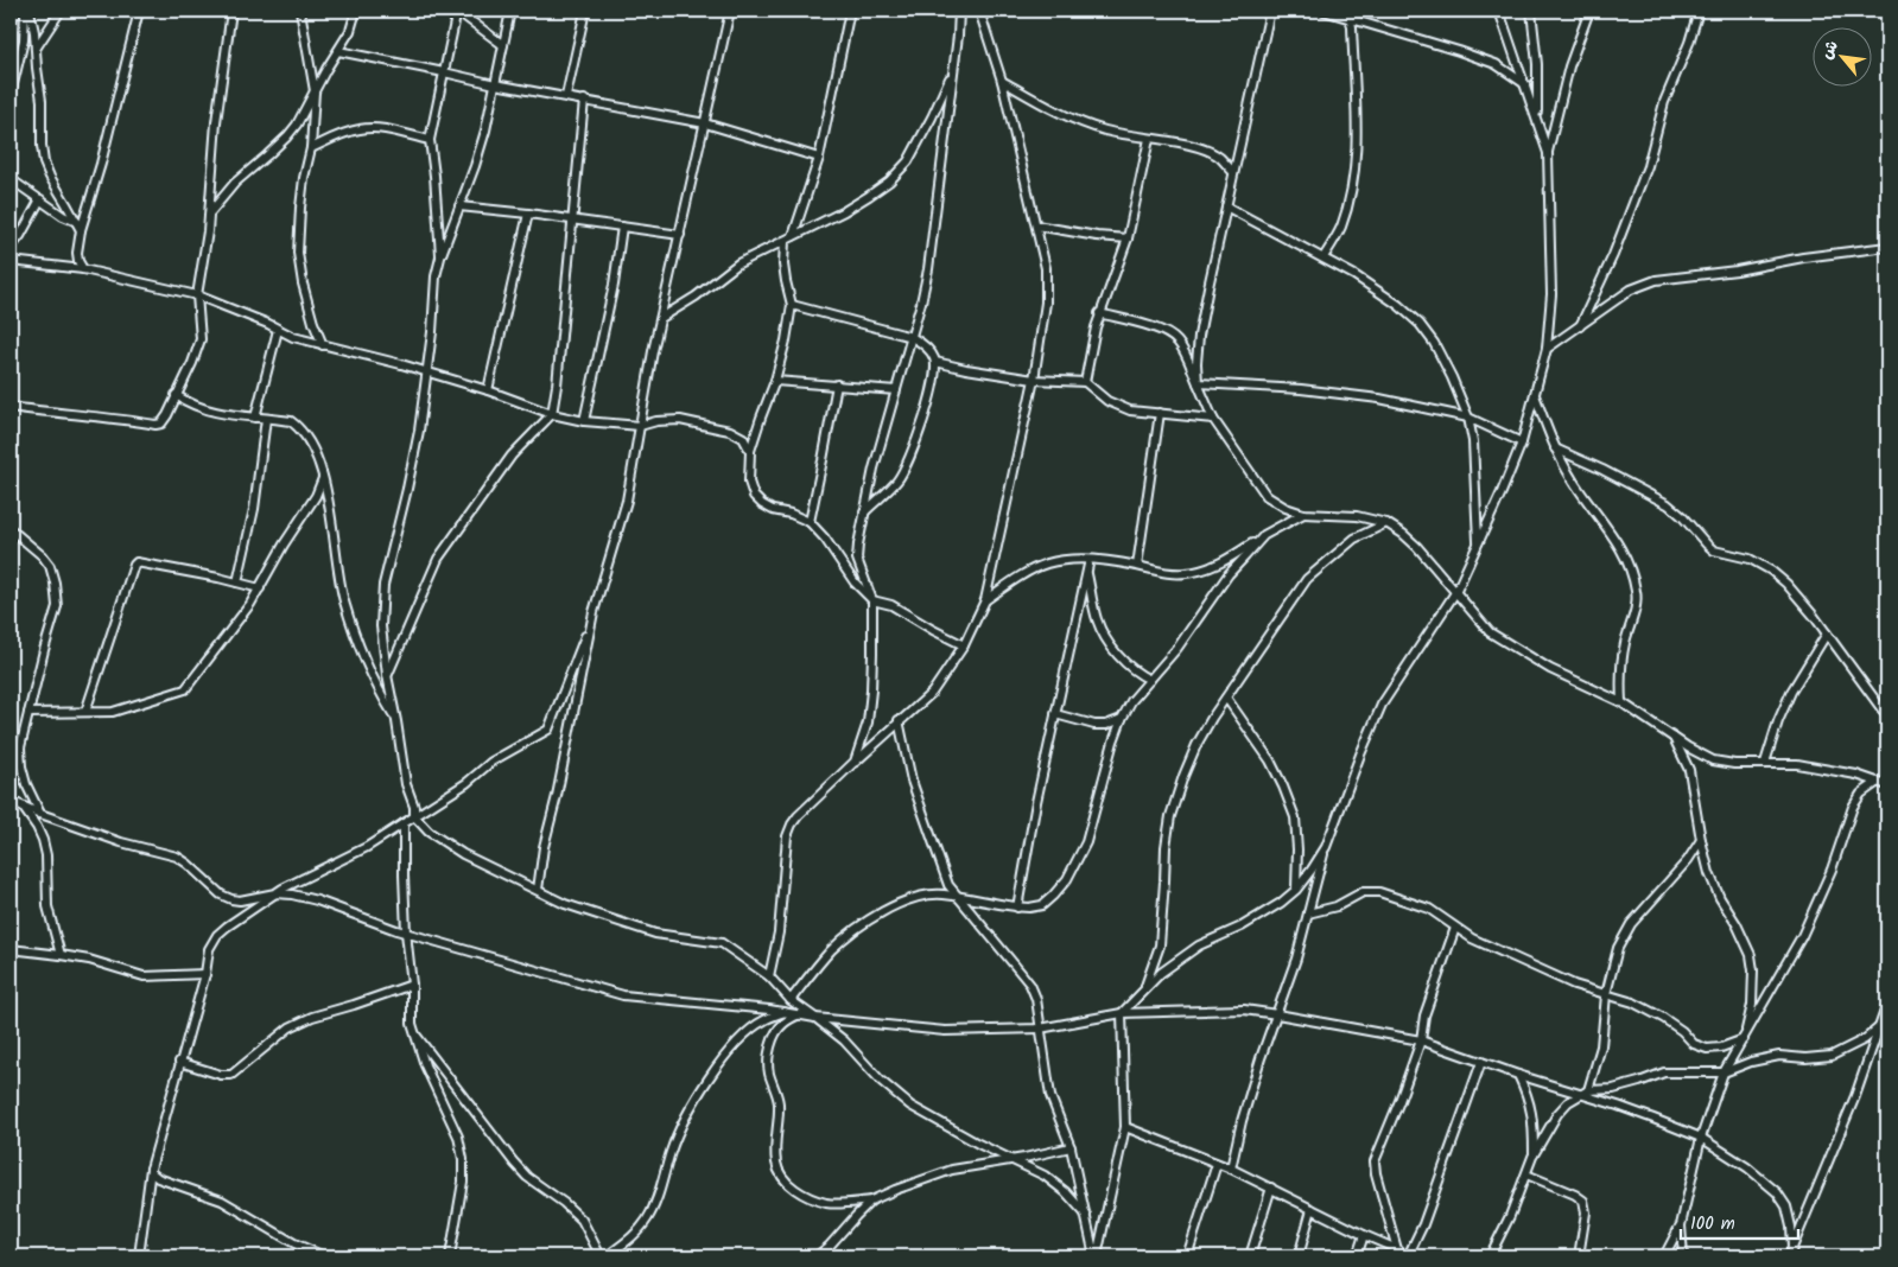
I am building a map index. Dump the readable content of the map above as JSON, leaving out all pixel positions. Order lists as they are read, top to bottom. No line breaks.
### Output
{"scale_bar":"100 m","north":"top left"}
